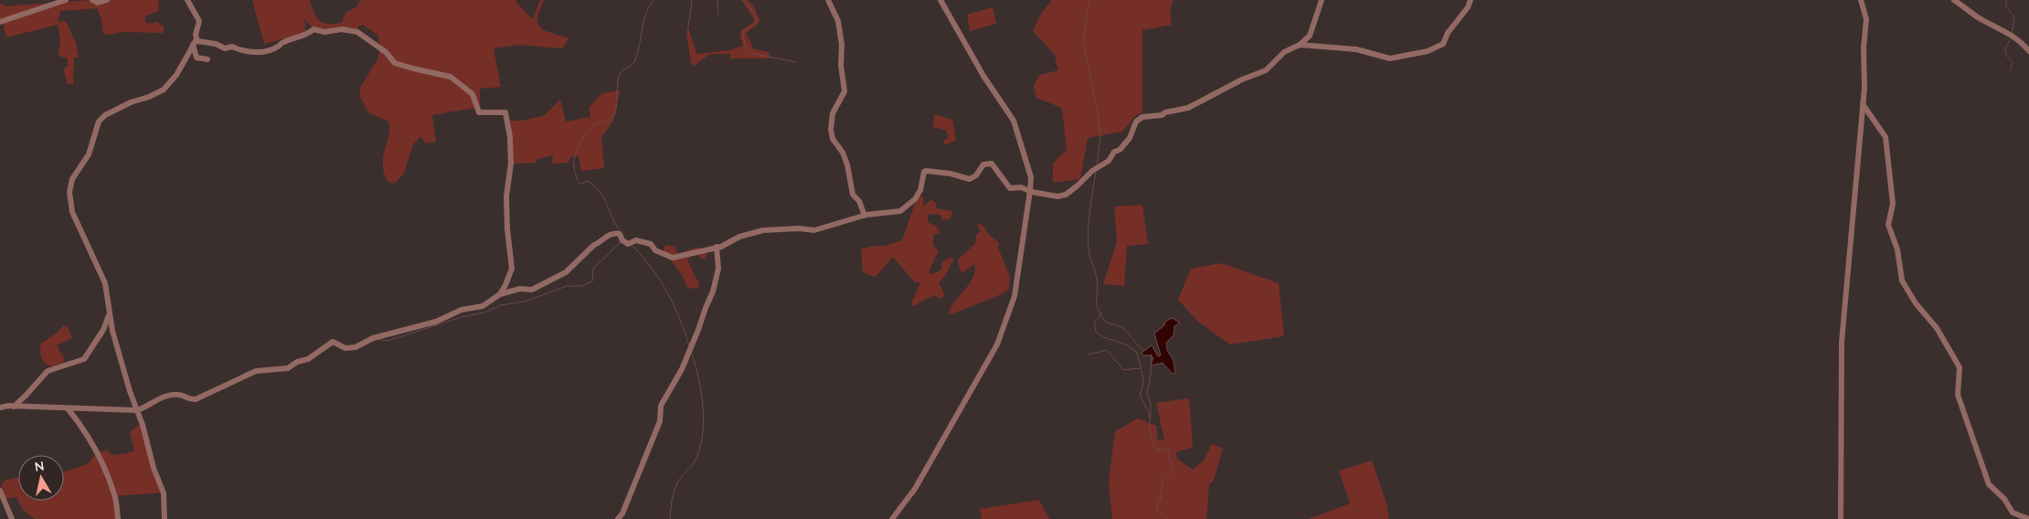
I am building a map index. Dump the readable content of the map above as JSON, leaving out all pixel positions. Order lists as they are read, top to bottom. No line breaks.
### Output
{"north":"top"}
